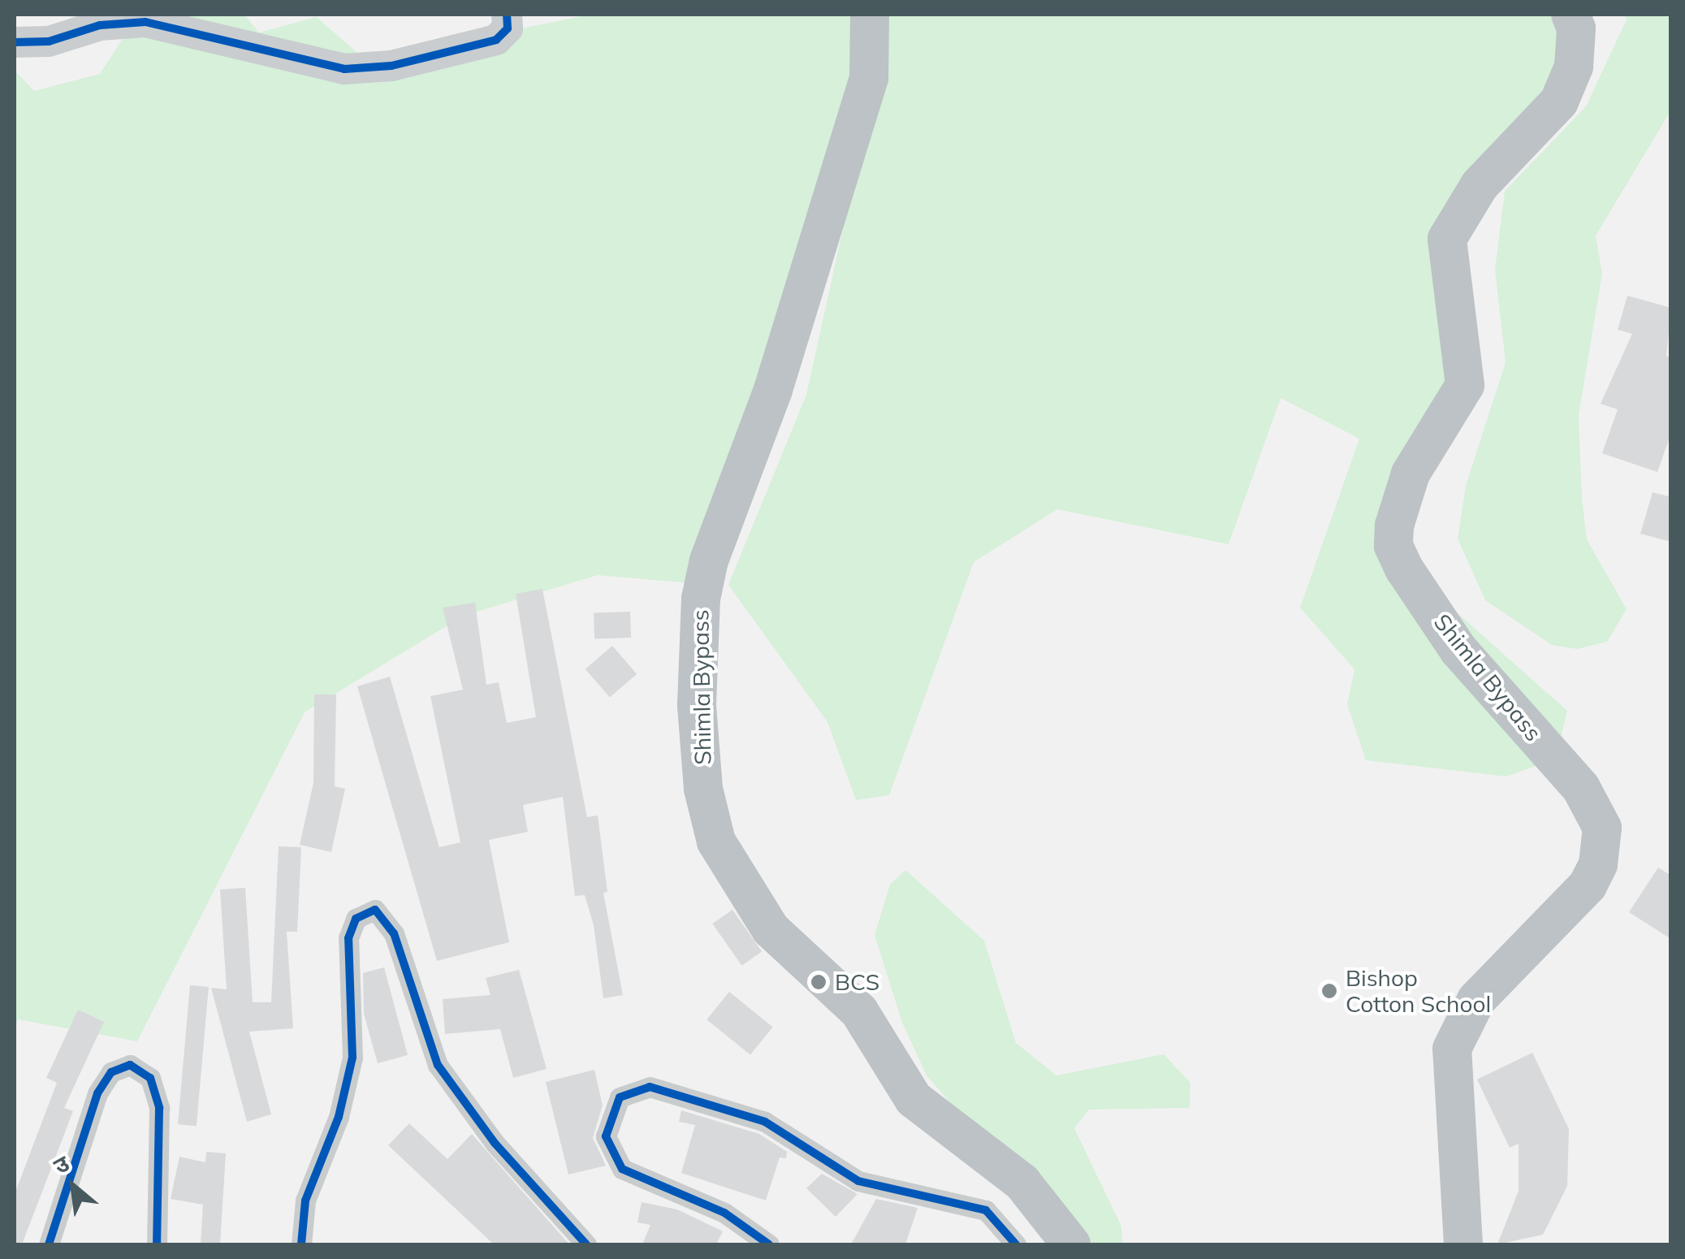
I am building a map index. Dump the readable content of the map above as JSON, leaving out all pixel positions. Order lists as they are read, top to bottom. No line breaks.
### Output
{"streets":{"highway":["Shimla Bypass"]},"places":["BCS","Bishop Cotton School"],"north":"top left"}
